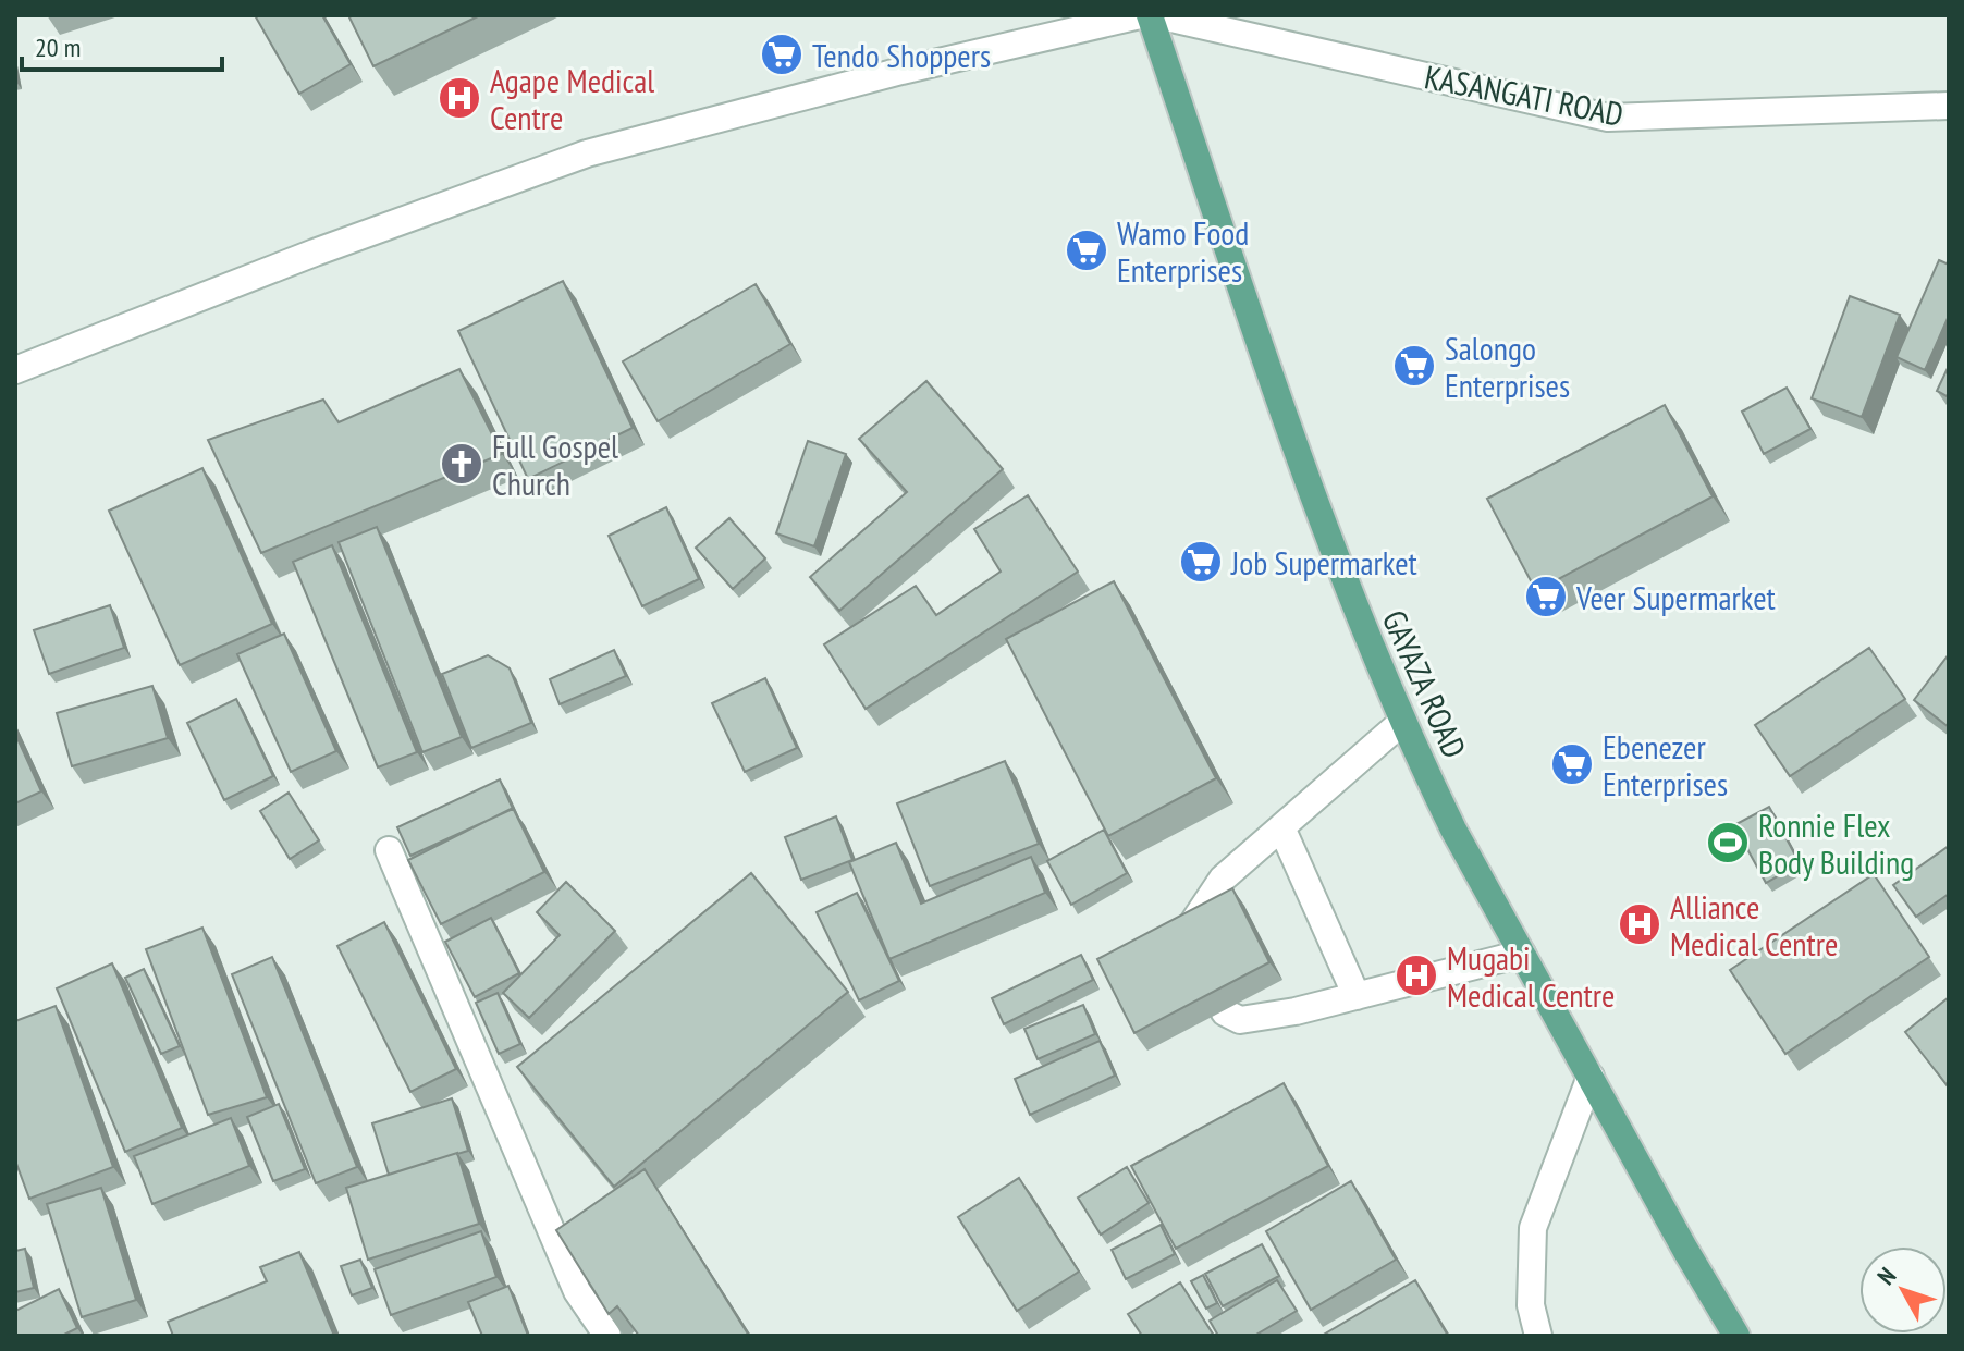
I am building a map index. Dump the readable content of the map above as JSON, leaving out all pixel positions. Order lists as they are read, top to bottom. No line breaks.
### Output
{"streets":{"main road":["GAYAZA ROAD"],"street":["KASANGATI ROAD"]},"places":{"supermarket":["Tendo Shoppers","Wamo Food Enterprises","Salongo Enterprises","Job Supermarket","Veer Supermarket","Ebenezer Enterprises"],"hospital":["Agape Medical Centre","Alliance Medical Centre","Mugabi Medical Centre"],"church":["Full Gospel Church"],"sports":["Ronnie Flex Body Building"]},"scale_bar":"20 m","north":"top left"}
